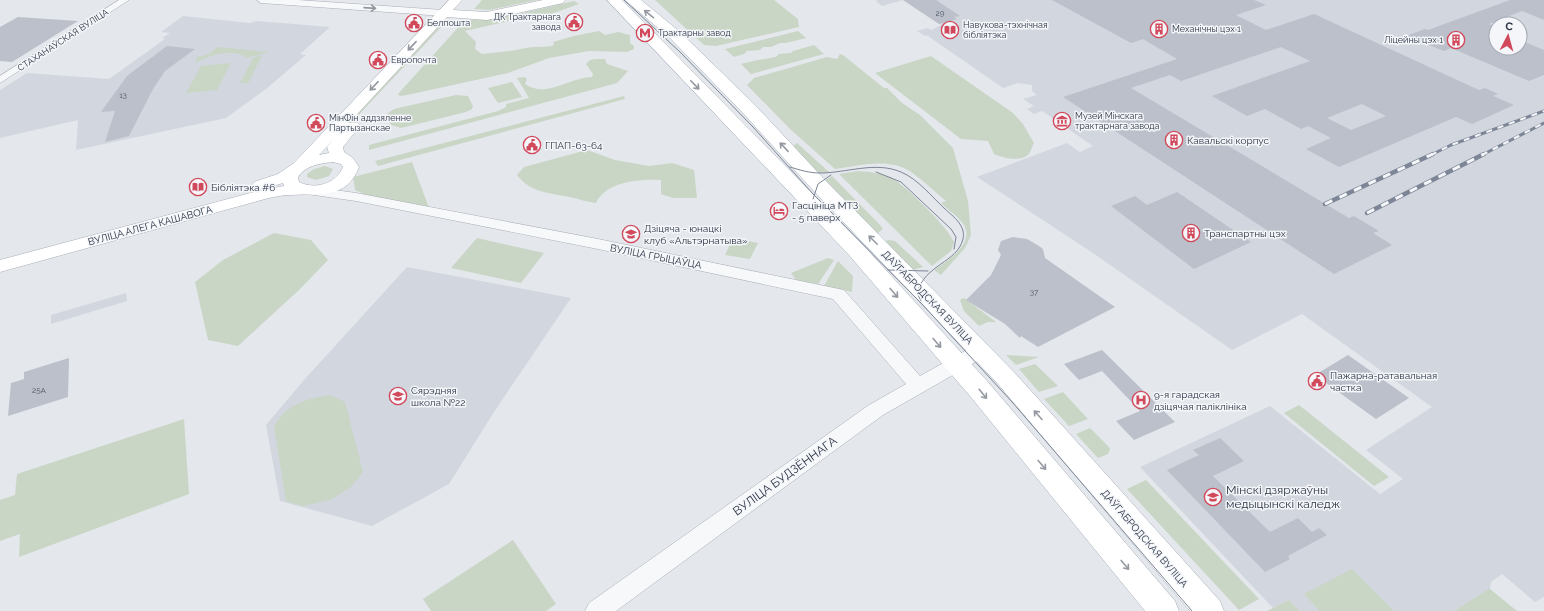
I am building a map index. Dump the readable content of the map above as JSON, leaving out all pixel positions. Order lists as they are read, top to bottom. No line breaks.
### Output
{"streets":{"main road":["ВУЛІЦА АЛЕГА КАШАВОГА","ДАЎГАБРОДСКАЯ ВУЛІЦА"],"street":["СТАХАНАЎСКАЯ ВУЛІЦА","ВУЛІЦА ГРЫЦАЎЦА","ВУЛІЦА БУДЗЁННАГА"]},"crossings":[["ВУЛІЦА АЛЕГА КАШАВОГА","ВУЛІЦА ГРЫЦАЎЦА"],["ВУЛІЦА ГРЫЦАЎЦА","ВУЛІЦА БУДЗЁННАГА"],["ДАЎГАБРОДСКАЯ ВУЛІЦА","ВУЛІЦА БУДЗЁННАГА"]],"places":{"public building":["ДК Трактарнага завода","Белпошта","Европочта","МінФін аддзяленне Партызанскае","ГПАП-63-64","Пажарна-ратавальная частка"],"building":["Механічны цэх 1","Ліцейны цэх 1","Кавальскі корпус","Транспартны цэх"],"library":["Навукова-тэхнічная бібліятэка","Бібліятэка #6"],"metro station":["Трактарны завод"],"museum":["Музей Мінскага трактарнага завода"],"hotel":["Гасцініца МТЗ - 5 паверх"],"school or university":["Дзіцяча - юнацкі клуб «Альтэрнатыва»","Сярэдняя школа №22","Мінскі дзяржаўны медыцынскі каледж"],"hospital":["9-я гарадская дзіцячая паліклініка"]},"house_numbers":["29","13","37","25А"],"north":"top"}
